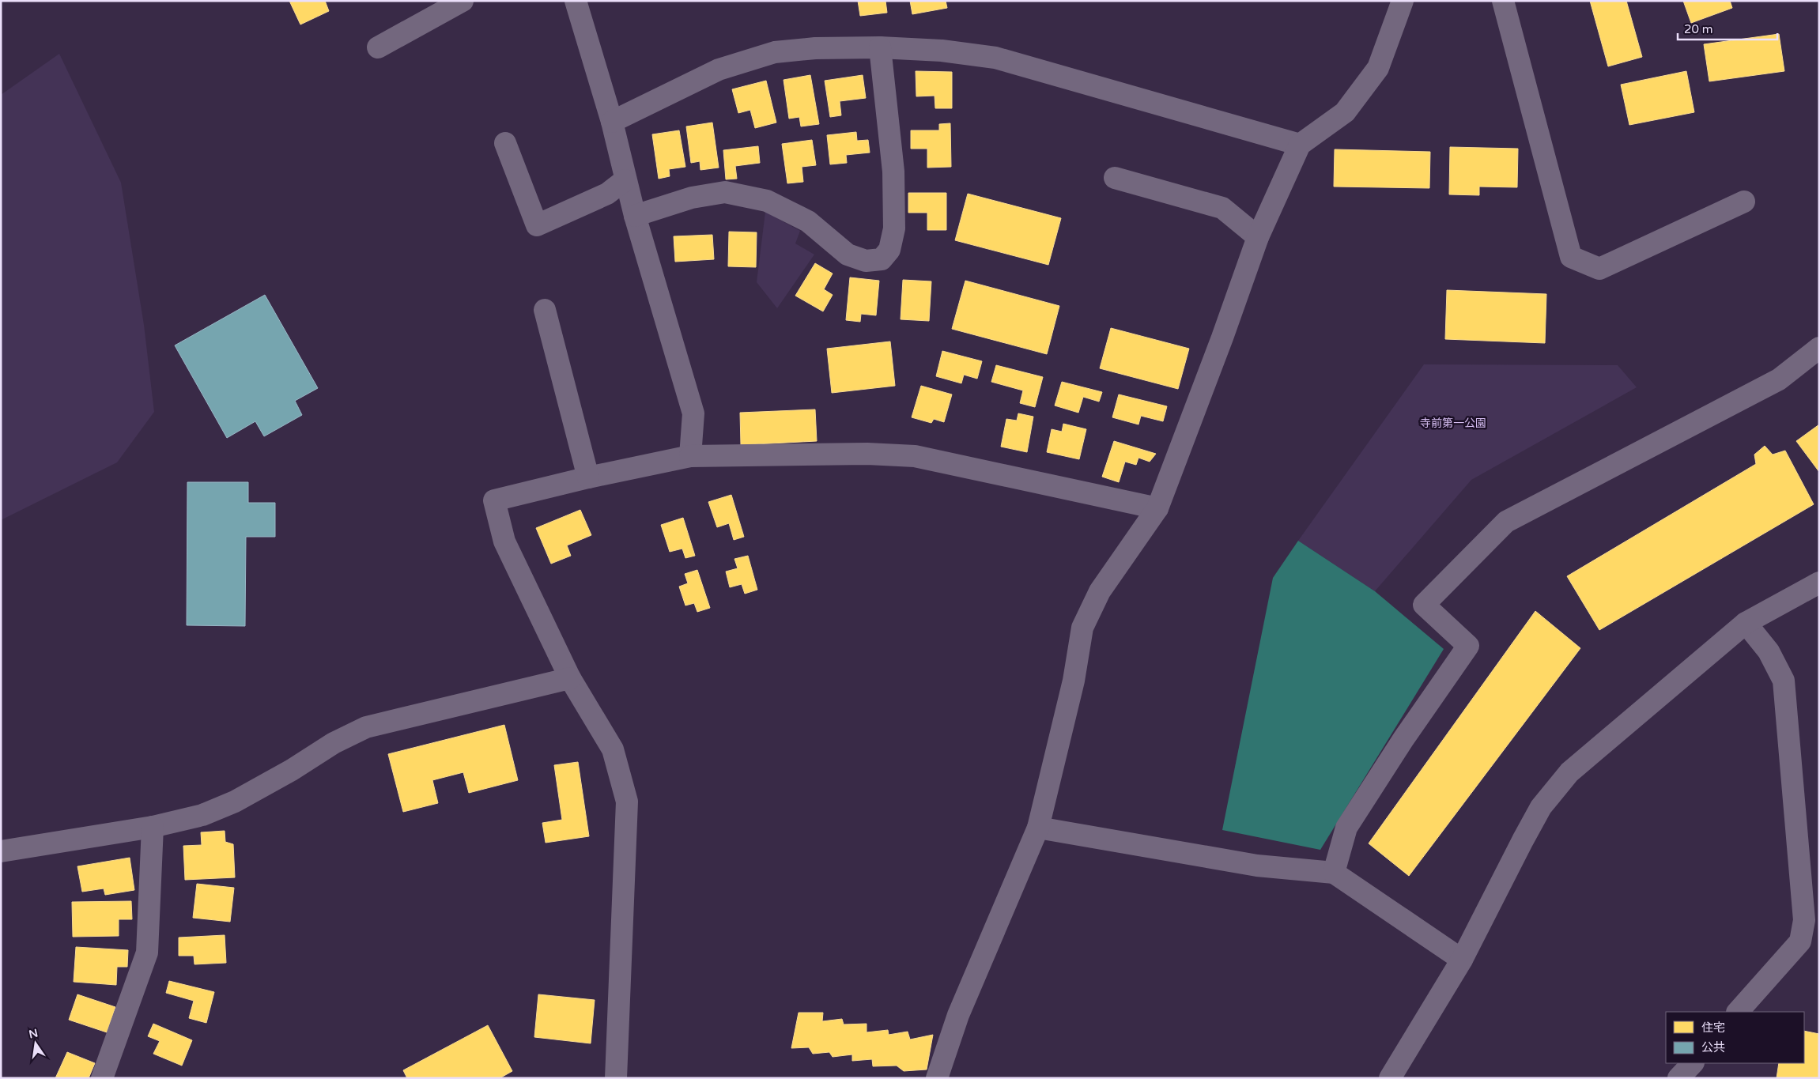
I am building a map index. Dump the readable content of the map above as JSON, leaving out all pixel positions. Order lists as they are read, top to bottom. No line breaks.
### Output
{"parks":["寺前第一公園"],"legend":["住宅","公共"],"scale_bar":"20 m","north":"top"}
